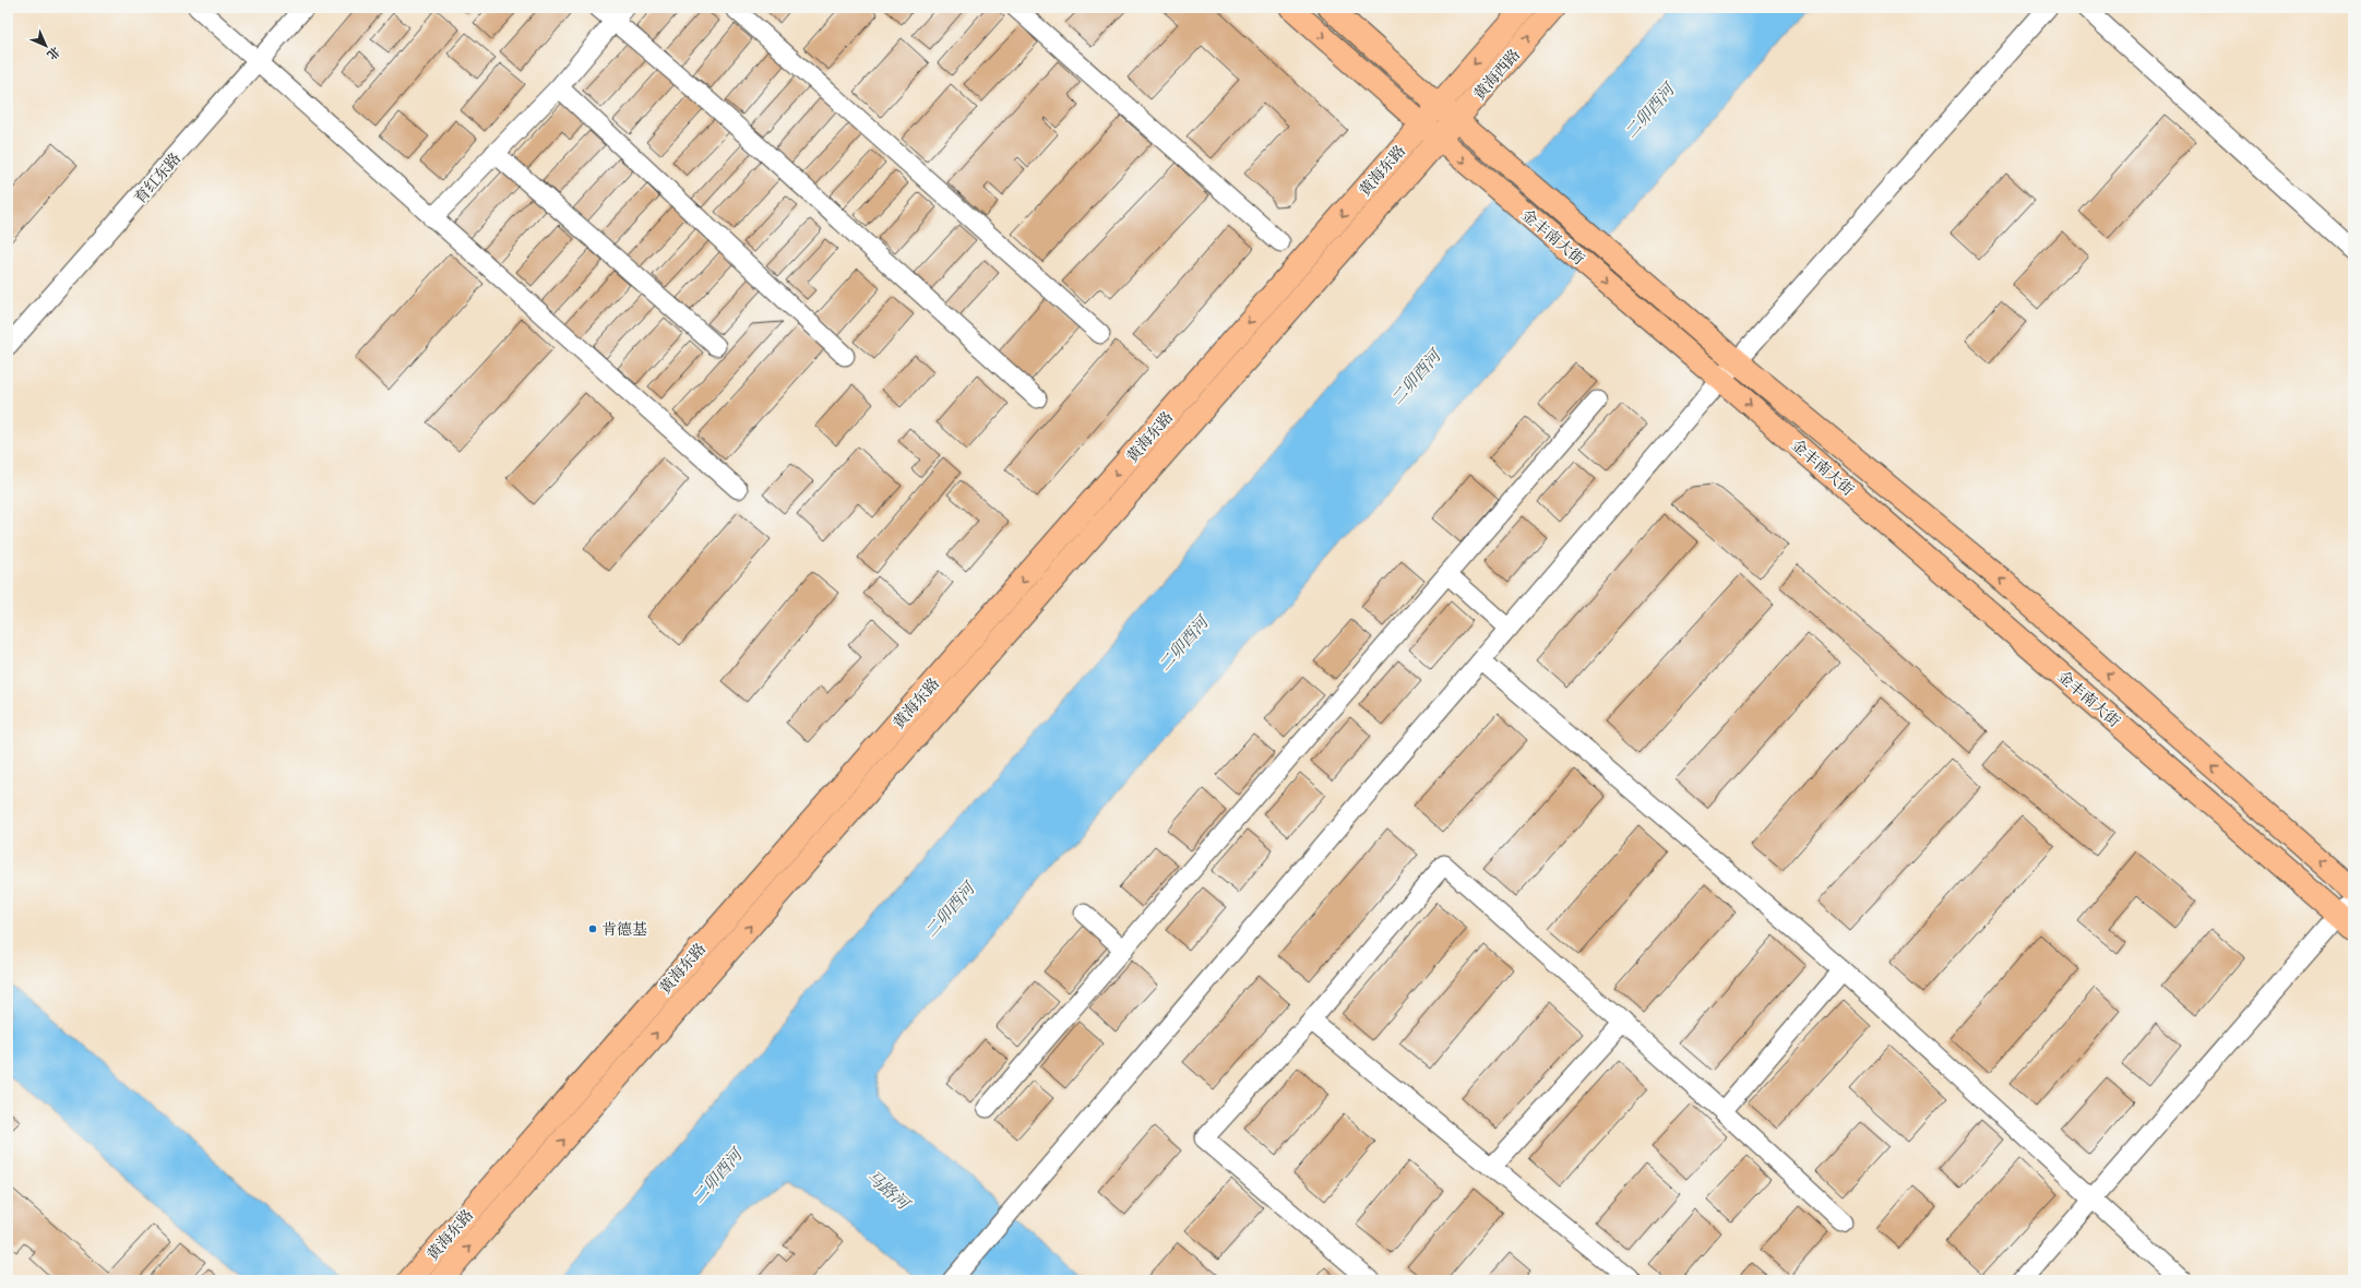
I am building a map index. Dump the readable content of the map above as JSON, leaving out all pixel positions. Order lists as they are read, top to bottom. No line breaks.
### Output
{"streets":{"main road":["黄海西路","黄海东路","金丰南大街"],"street":["育红东路"]},"crossings":[["黄海西路","黄海东路"],["黄海西路","金丰南大街"],["黄海东路","金丰南大街"]],"water":["二卯酉河","马路河"],"places":["肯德基"],"north":"bottom right"}
